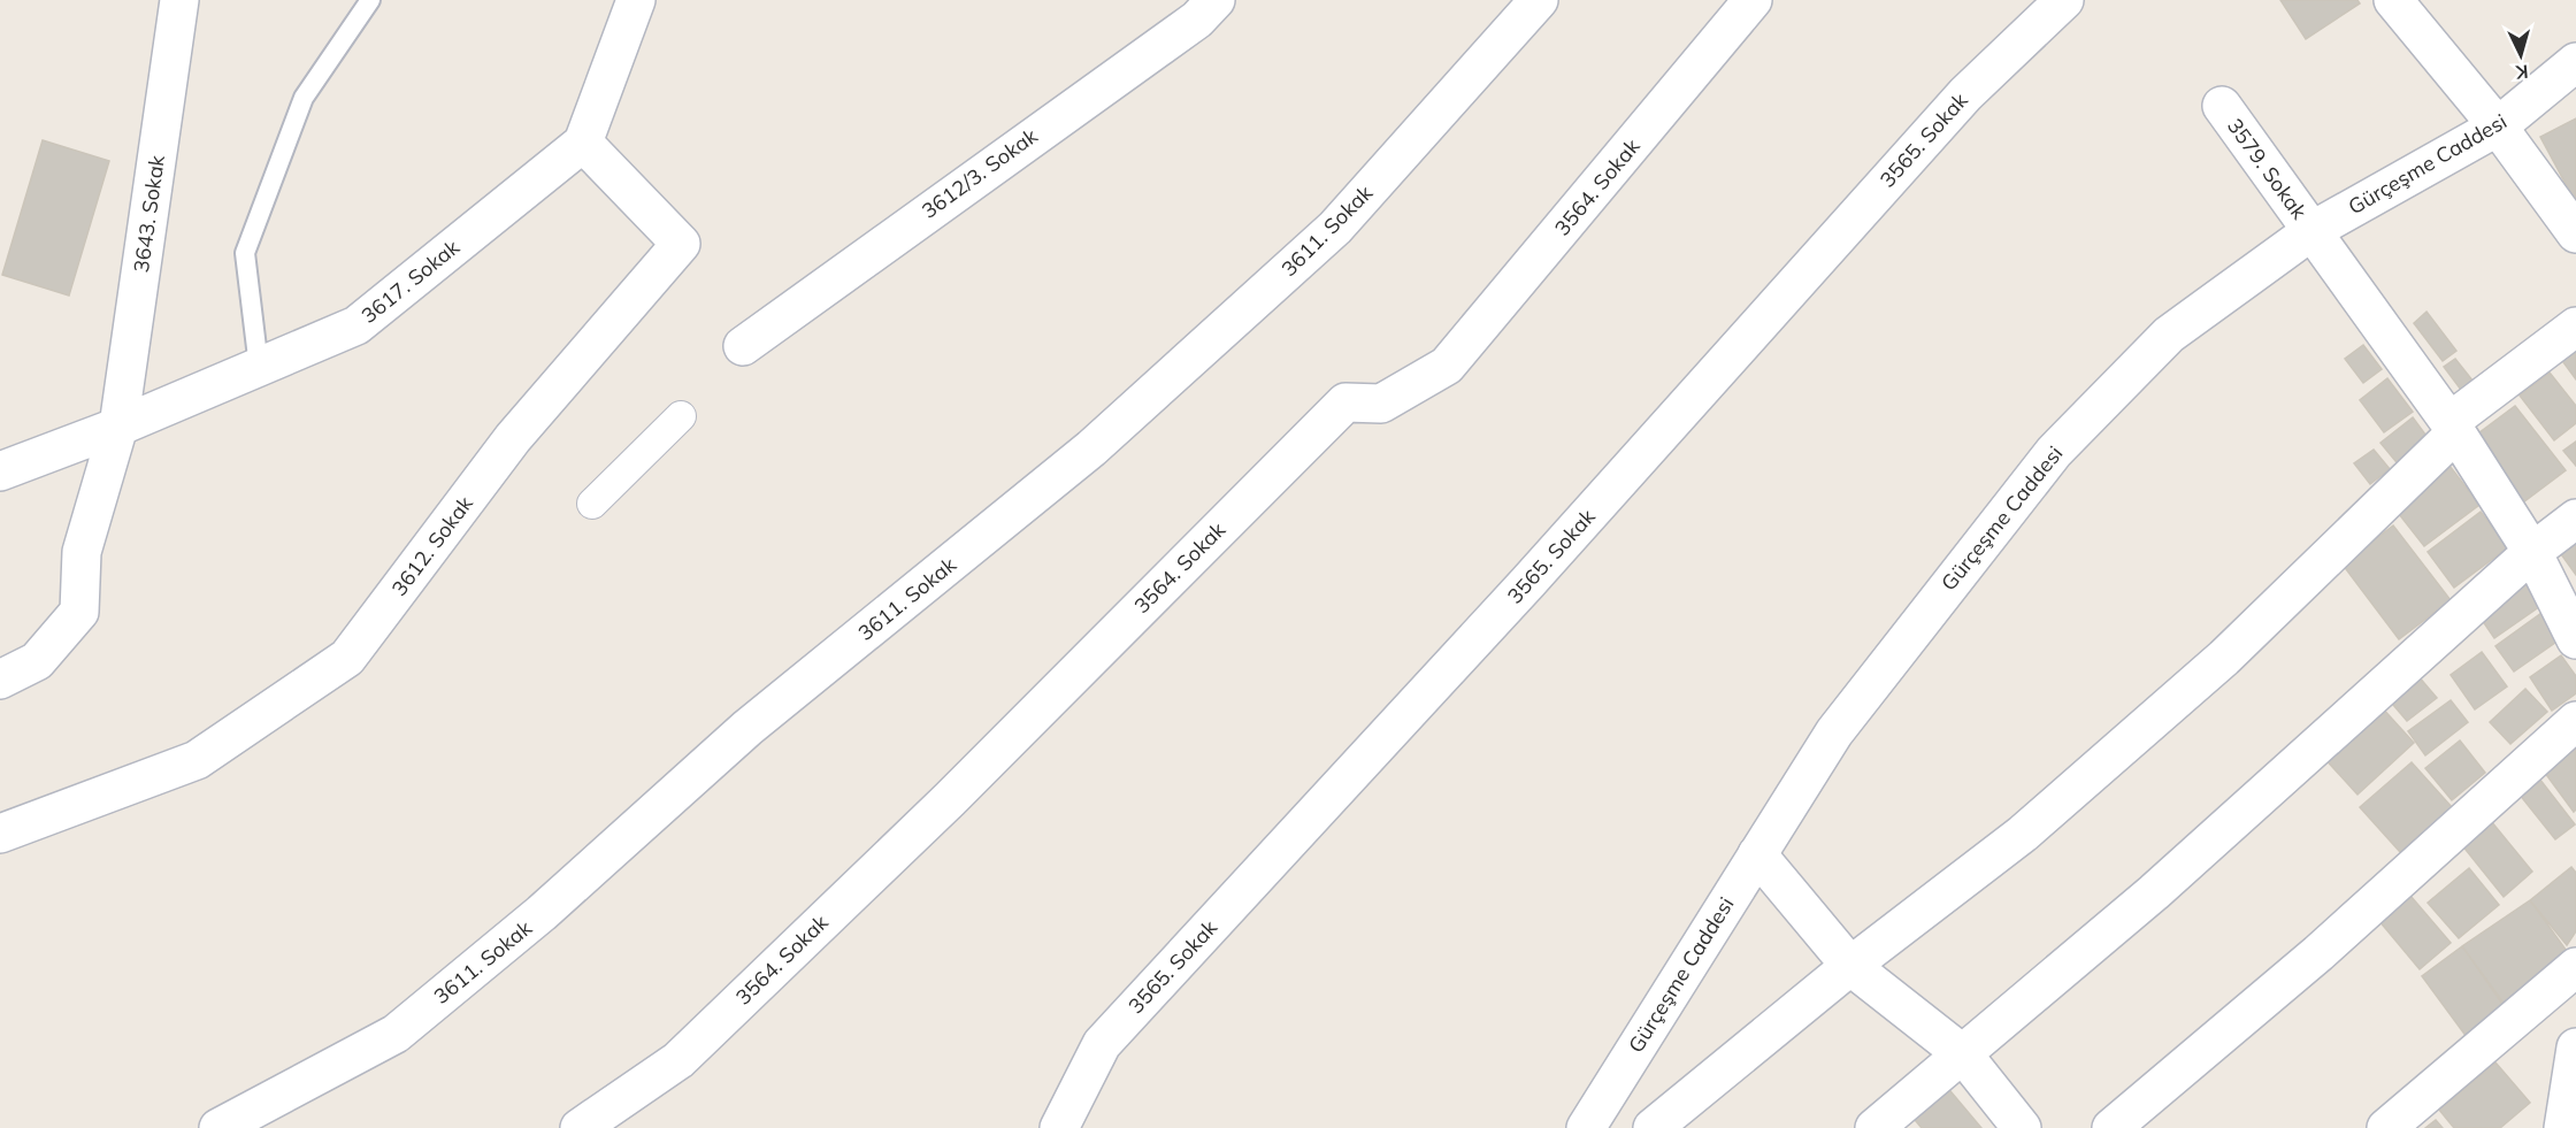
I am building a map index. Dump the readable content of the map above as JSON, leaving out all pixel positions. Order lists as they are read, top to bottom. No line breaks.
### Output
{"streets":{"street":["3565. Sokak","Gürçeşme Caddesi","3579. Sokak","3612/3. Sokak","3564. Sokak","3643. Sokak","3611. Sokak","3617. Sokak","3612. Sokak"]},"crossings":[["Gürçeşme Caddesi","3579. Sokak"],["3643. Sokak","3617. Sokak"],["3617. Sokak","3612. Sokak"]],"north":"bottom"}
